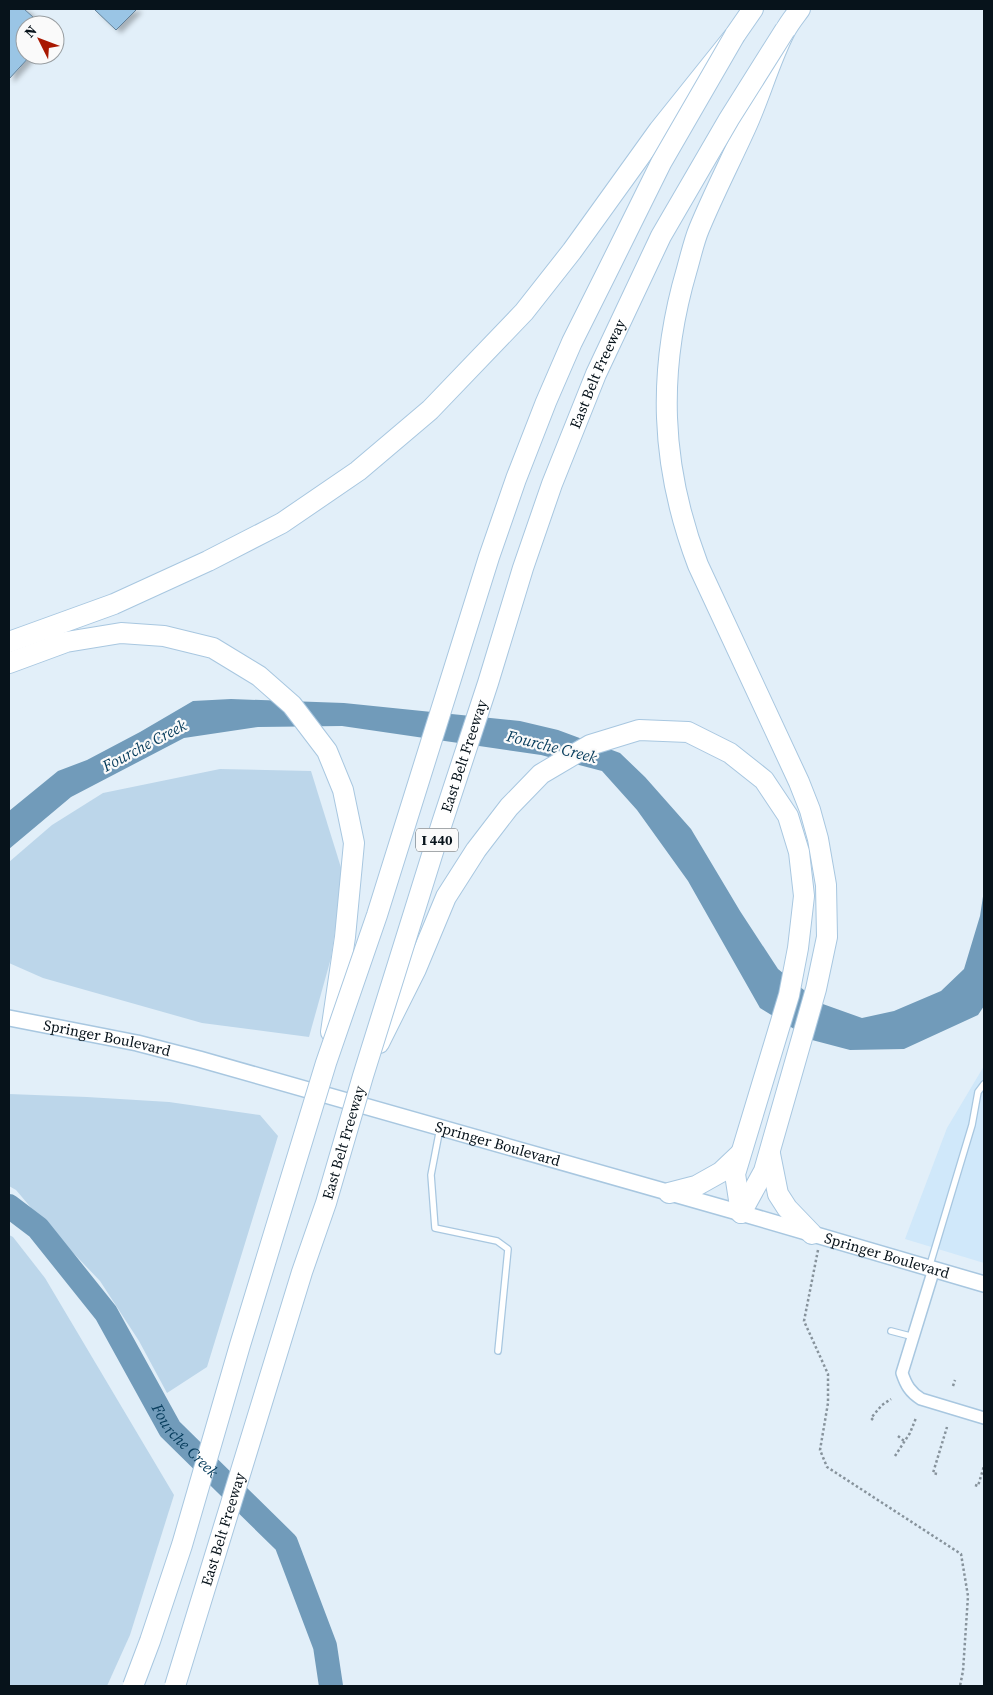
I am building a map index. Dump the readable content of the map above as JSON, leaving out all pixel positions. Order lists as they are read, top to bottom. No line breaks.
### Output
{"streets":{"highway":["East Belt Freeway","I 440"],"main road":["Springer Boulevard"]},"water":["Fourche Creek"],"north":"top left"}
